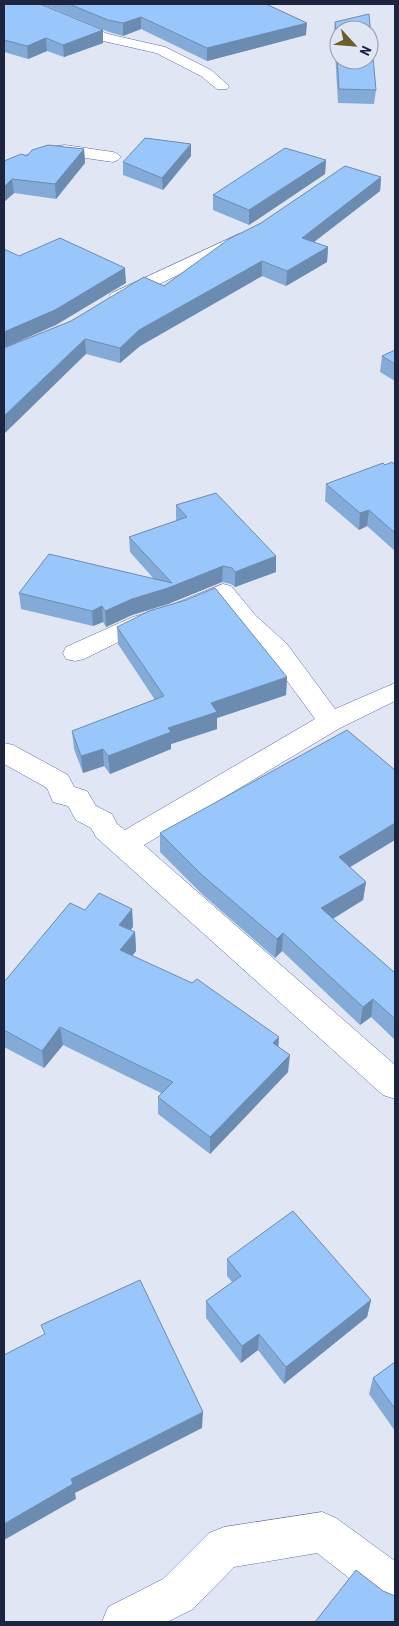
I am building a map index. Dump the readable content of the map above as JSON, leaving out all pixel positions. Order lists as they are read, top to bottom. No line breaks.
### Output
{"north":"bottom right"}
